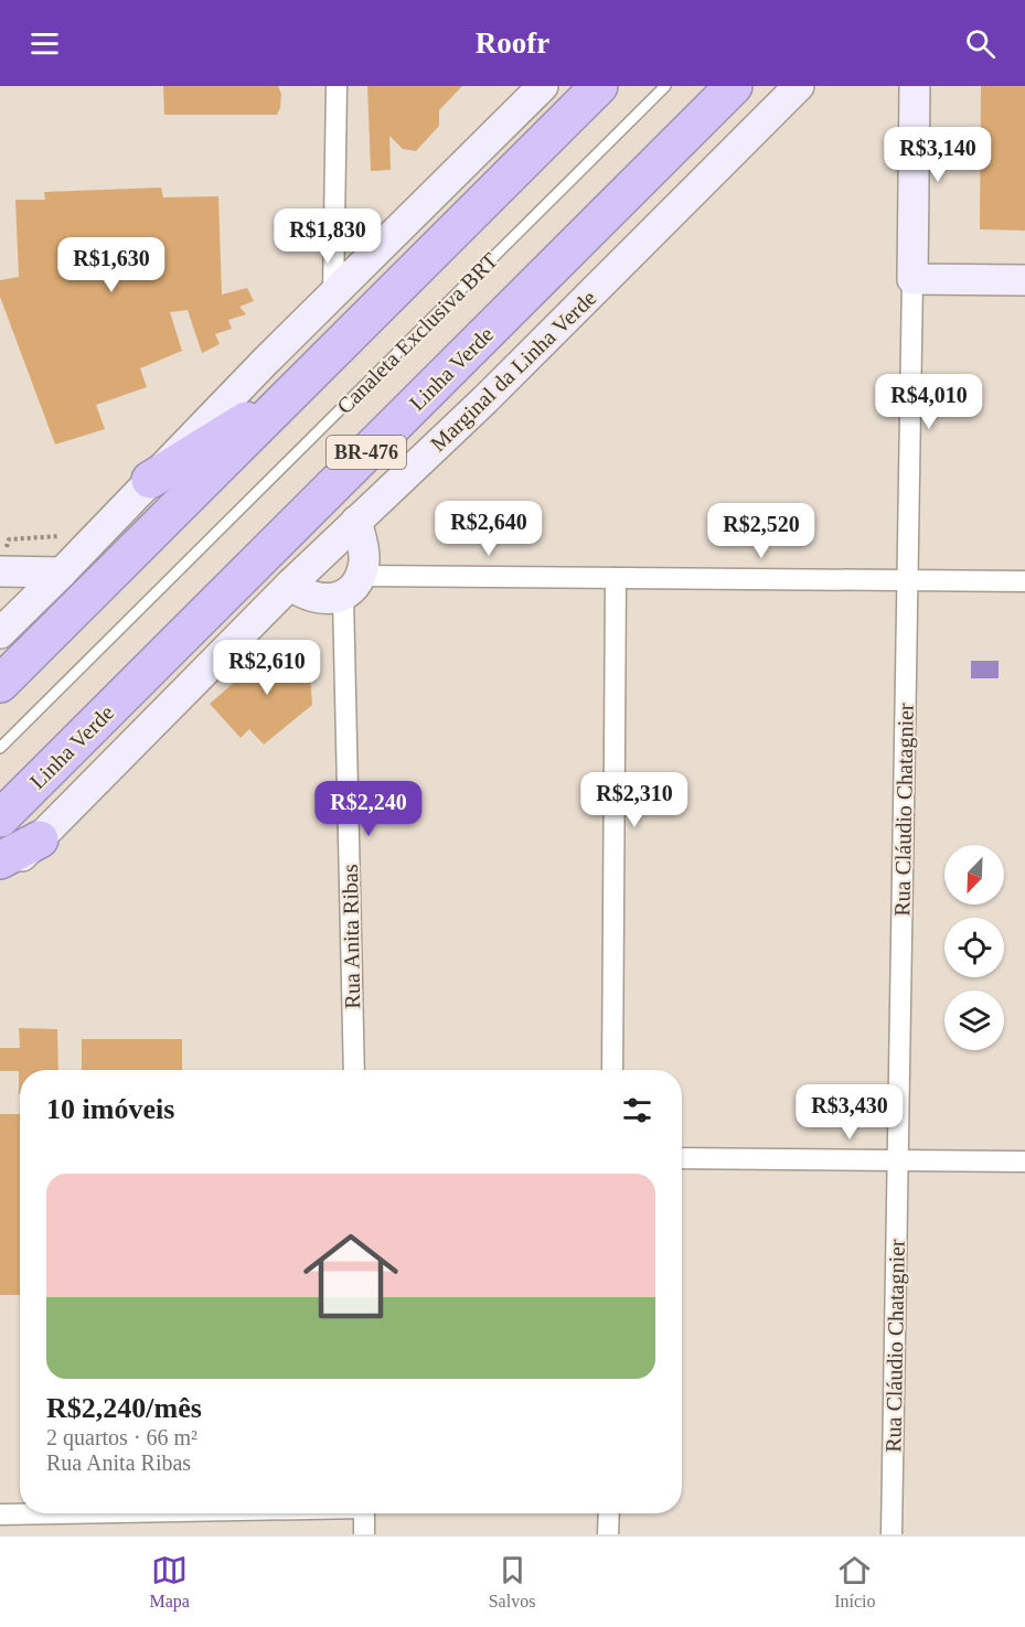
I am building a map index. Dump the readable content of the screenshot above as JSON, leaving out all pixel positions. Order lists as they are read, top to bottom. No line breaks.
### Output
{"streets":{"highway":["Linha Verde","BR-476"],"main road":["Marginal da Linha Verde","Rua Cláudio Chatagnier"],"street":["Rua Anita Ribas"],"lane":["Canaleta Exclusiva BRT"]},"north":"bottom left","page":{"header":"Roofr","price":["R$3,140","R$1,830","R$1,630","R$4,010","R$2,640","R$2,520","R$2,610","R$2,310","R$2,240","R$3,430"],"heading":"10 imóveis","list":[{"name":"R$2,240/mês","note":"2 quartos · 66 m² · Rua Anita Ribas"}],"tabs":["Mapa","Salvos","Início"]}}
